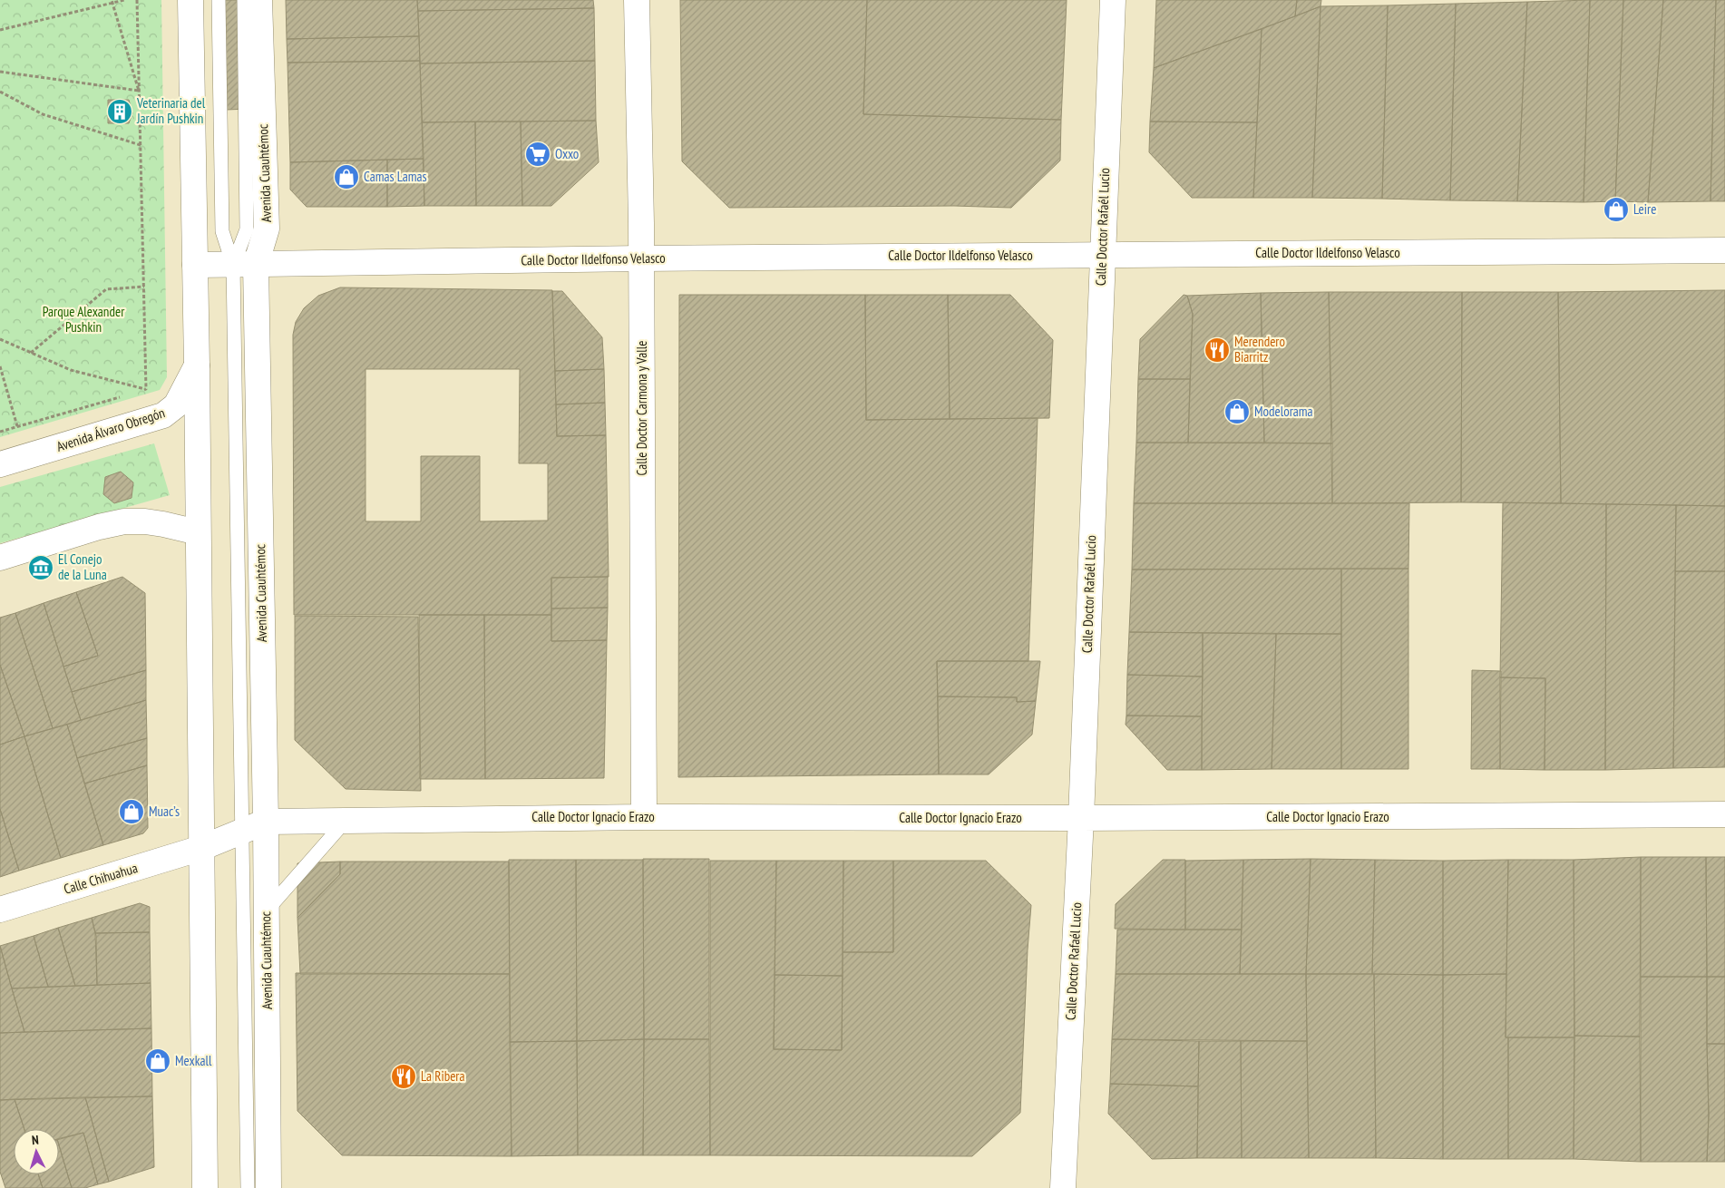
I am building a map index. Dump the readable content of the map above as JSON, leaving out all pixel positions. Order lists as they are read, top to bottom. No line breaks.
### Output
{"streets":{"street":["Avenida Cuauhtémoc","Calle Doctor Rafaél Lucio","Calle Doctor Ildelfonso Velasco","Calle Doctor Carmona y Valle","Avenida Álvaro Obregón","Calle Doctor Ignacio Erazo","Calle Chihuahua"]},"crossings":[["Avenida Cuauhtémoc","Calle Doctor Ildelfonso Velasco"],["Avenida Cuauhtémoc","Calle Doctor Ignacio Erazo"],["Calle Doctor Rafaél Lucio","Calle Doctor Ildelfonso Velasco"],["Calle Doctor Rafaél Lucio","Calle Doctor Ignacio Erazo"],["Calle Doctor Ildelfonso Velasco","Calle Doctor Carmona y Valle"],["Calle Doctor Carmona y Valle","Calle Doctor Ignacio Erazo"],["Calle Doctor Ignacio Erazo","Calle Chihuahua"]],"parks":["Parque Alexander Pushkin"],"places":{"building":["Veterinaria del Jardín Pushkin"],"supermarket":["Oxxo"],"shop":["Camas Lamas","Leire","Modelorama","Muac’s","Mexkall"],"restaurant":["Merendero Biarritz","La Ribera"],"museum":["El Conejo de la Luna"]},"north":"top"}
